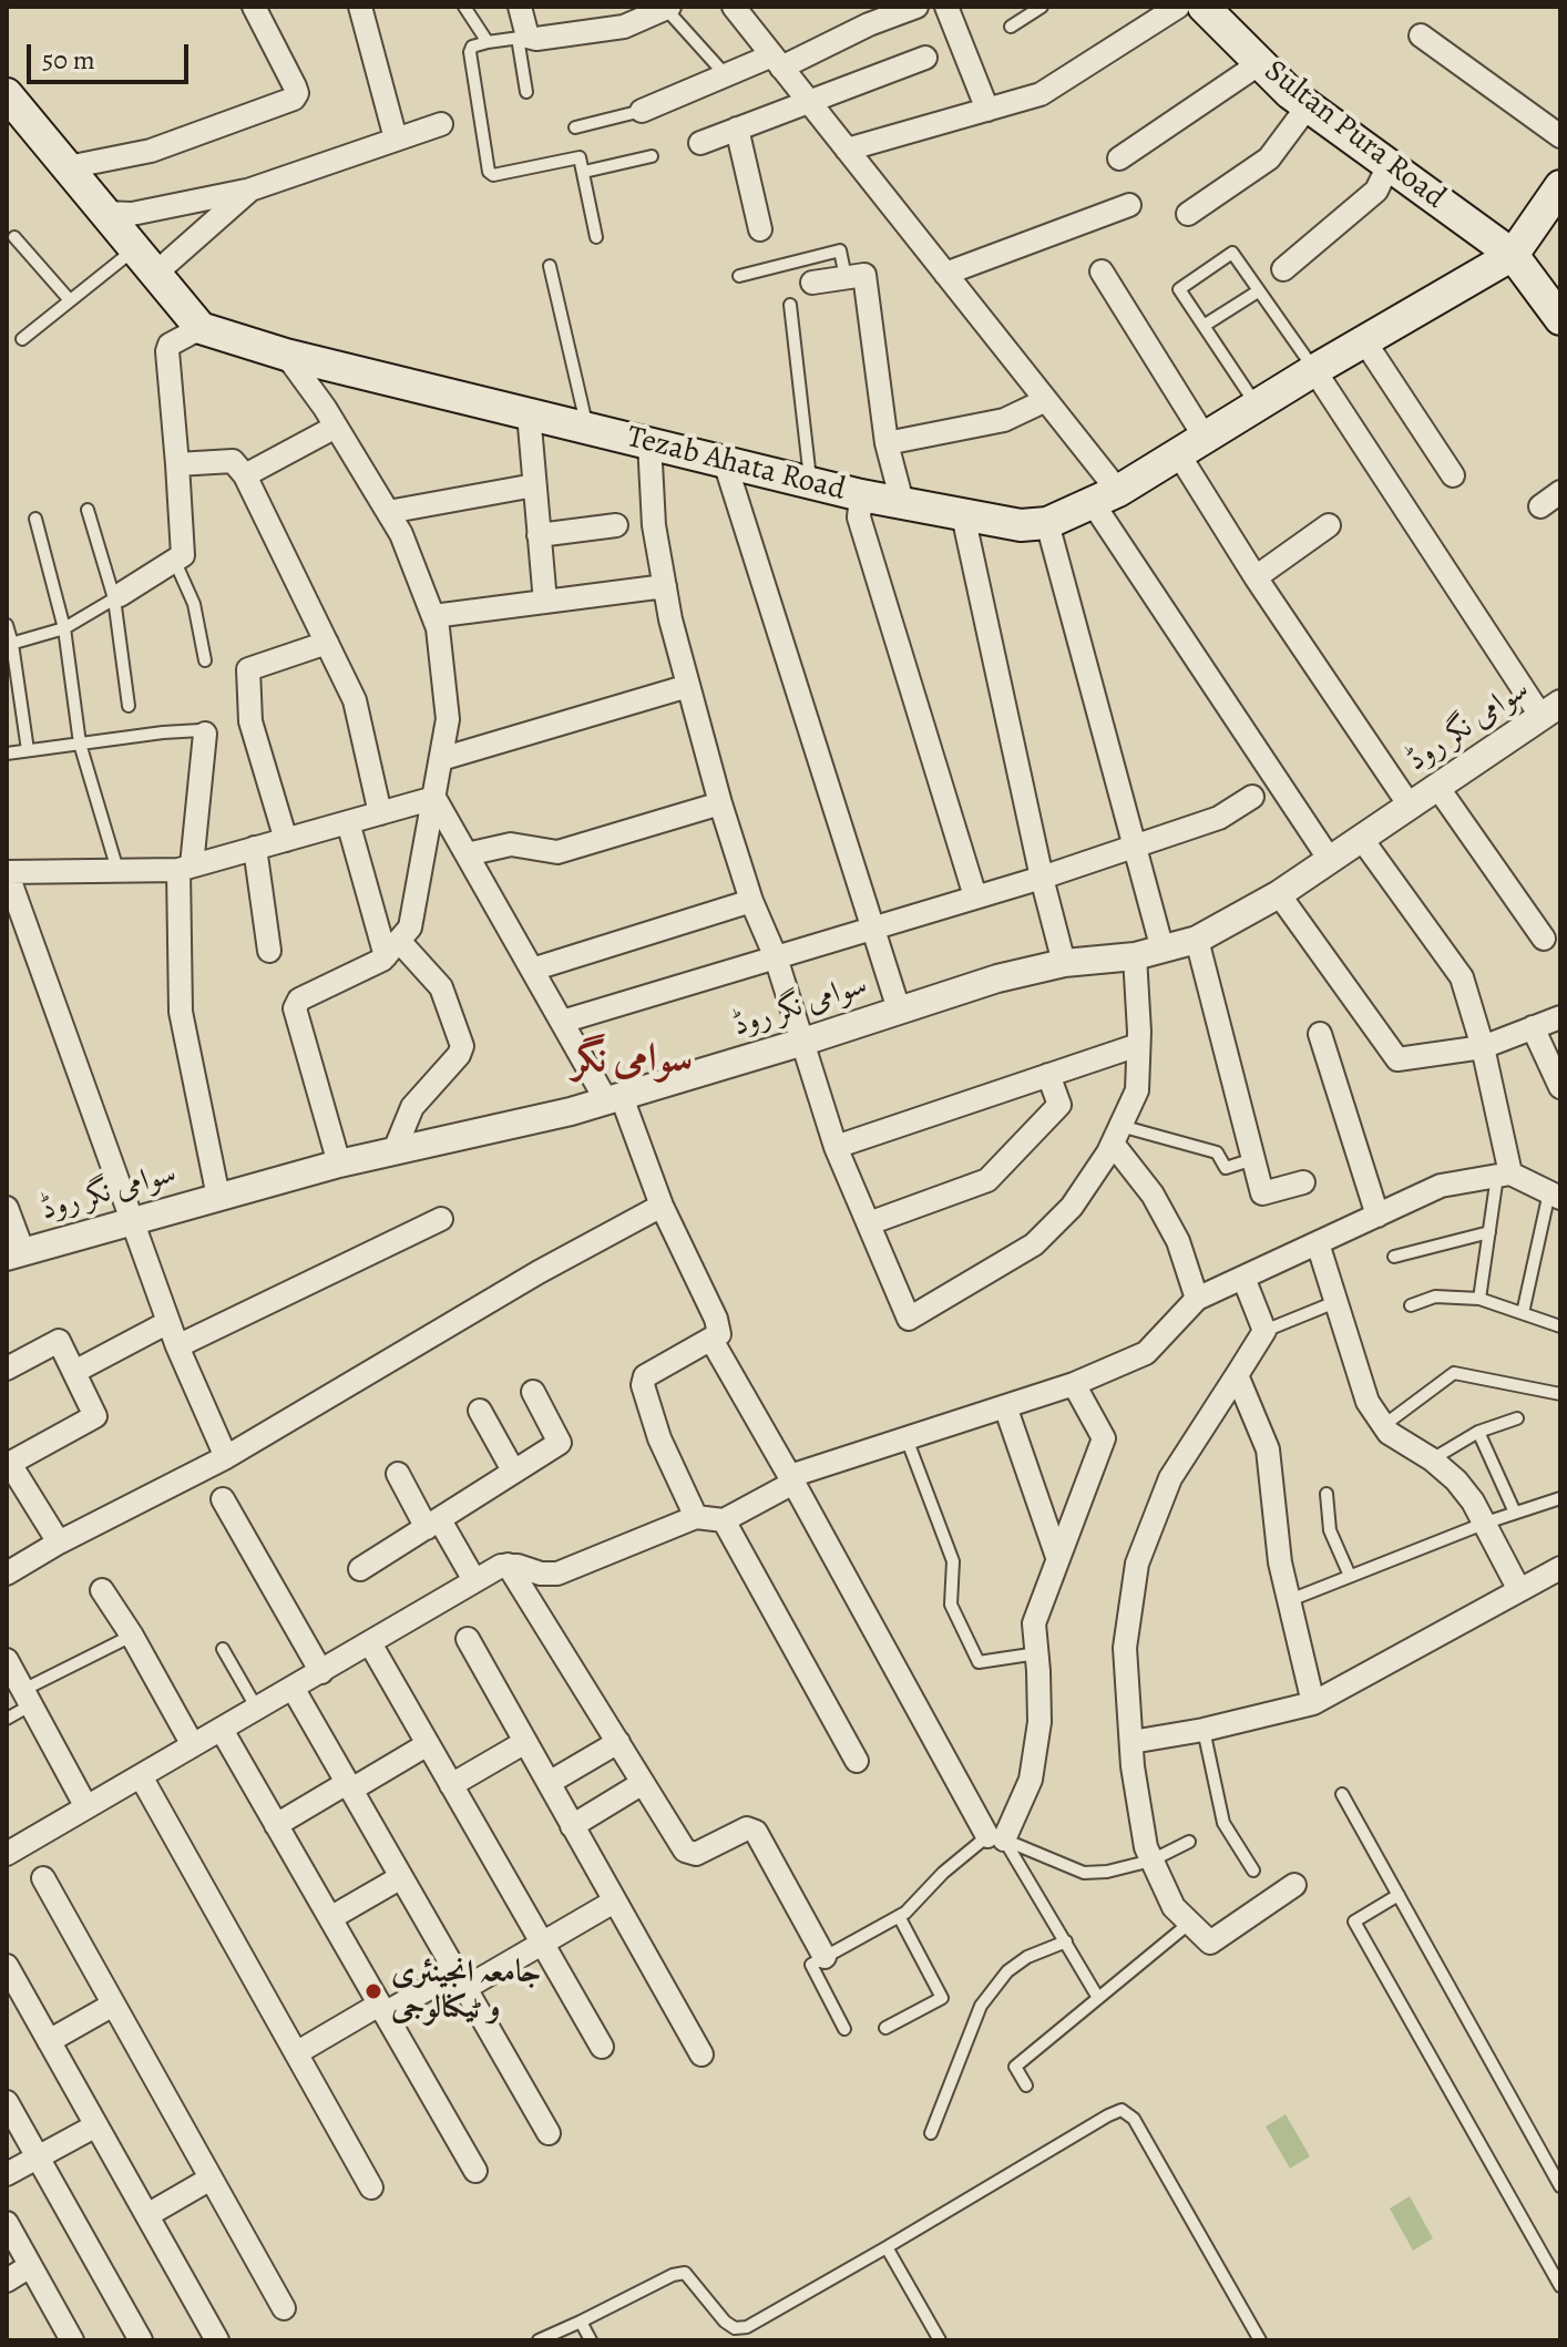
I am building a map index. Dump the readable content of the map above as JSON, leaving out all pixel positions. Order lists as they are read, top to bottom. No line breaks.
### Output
{"streets":{"main road":["Sultan Pura Road","Tezab Ahata Road"],"street":["سوامی نگر روڈ"]},"crossings":[["Sultan Pura Road","Tezab Ahata Road"]],"districts":["سوامی نگر"],"places":["جامعہ انجینئری و ٹیکنالوجی"],"scale_bar":"50 m"}
